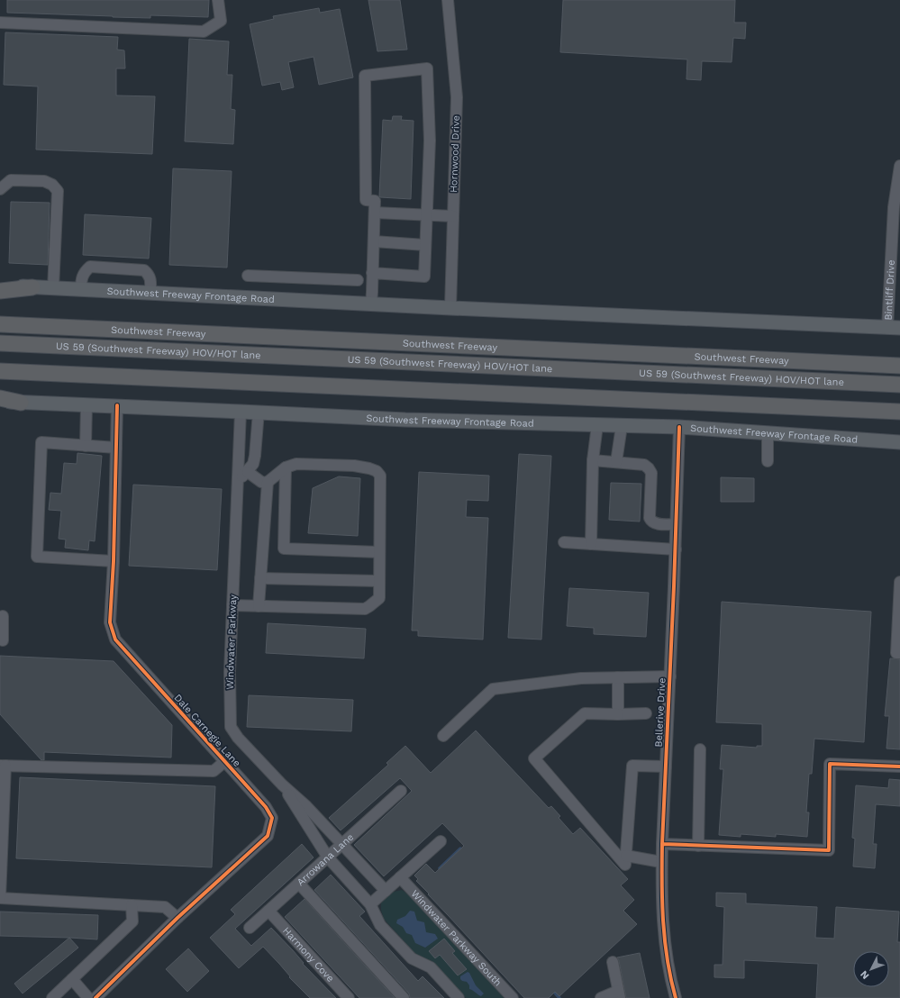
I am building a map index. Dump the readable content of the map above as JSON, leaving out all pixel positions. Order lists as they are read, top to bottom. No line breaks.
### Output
{"streets":{"highway":["Southwest Freeway","US 59 (Southwest Freeway) HOV/HOT lane"],"main road":["Southwest Freeway Frontage Road"],"street":["Hornwood Drive","Bintliff Drive","Windwater Parkway","Bellerive Drive","Dale Carnegie Lane","Arrowana Lane","Windwater Parkway South","Harmony Cove"]},"crossings":[["Hornwood Drive","Southwest Freeway Frontage Road"],["Bintliff Drive","Southwest Freeway Frontage Road"],["Southwest Freeway Frontage Road","Windwater Parkway"],["Southwest Freeway Frontage Road","Bellerive Drive"],["Southwest Freeway Frontage Road","Dale Carnegie Lane"],["Windwater Parkway","Arrowana Lane"],["Arrowana Lane","Harmony Cove"]],"north":"bottom left"}
